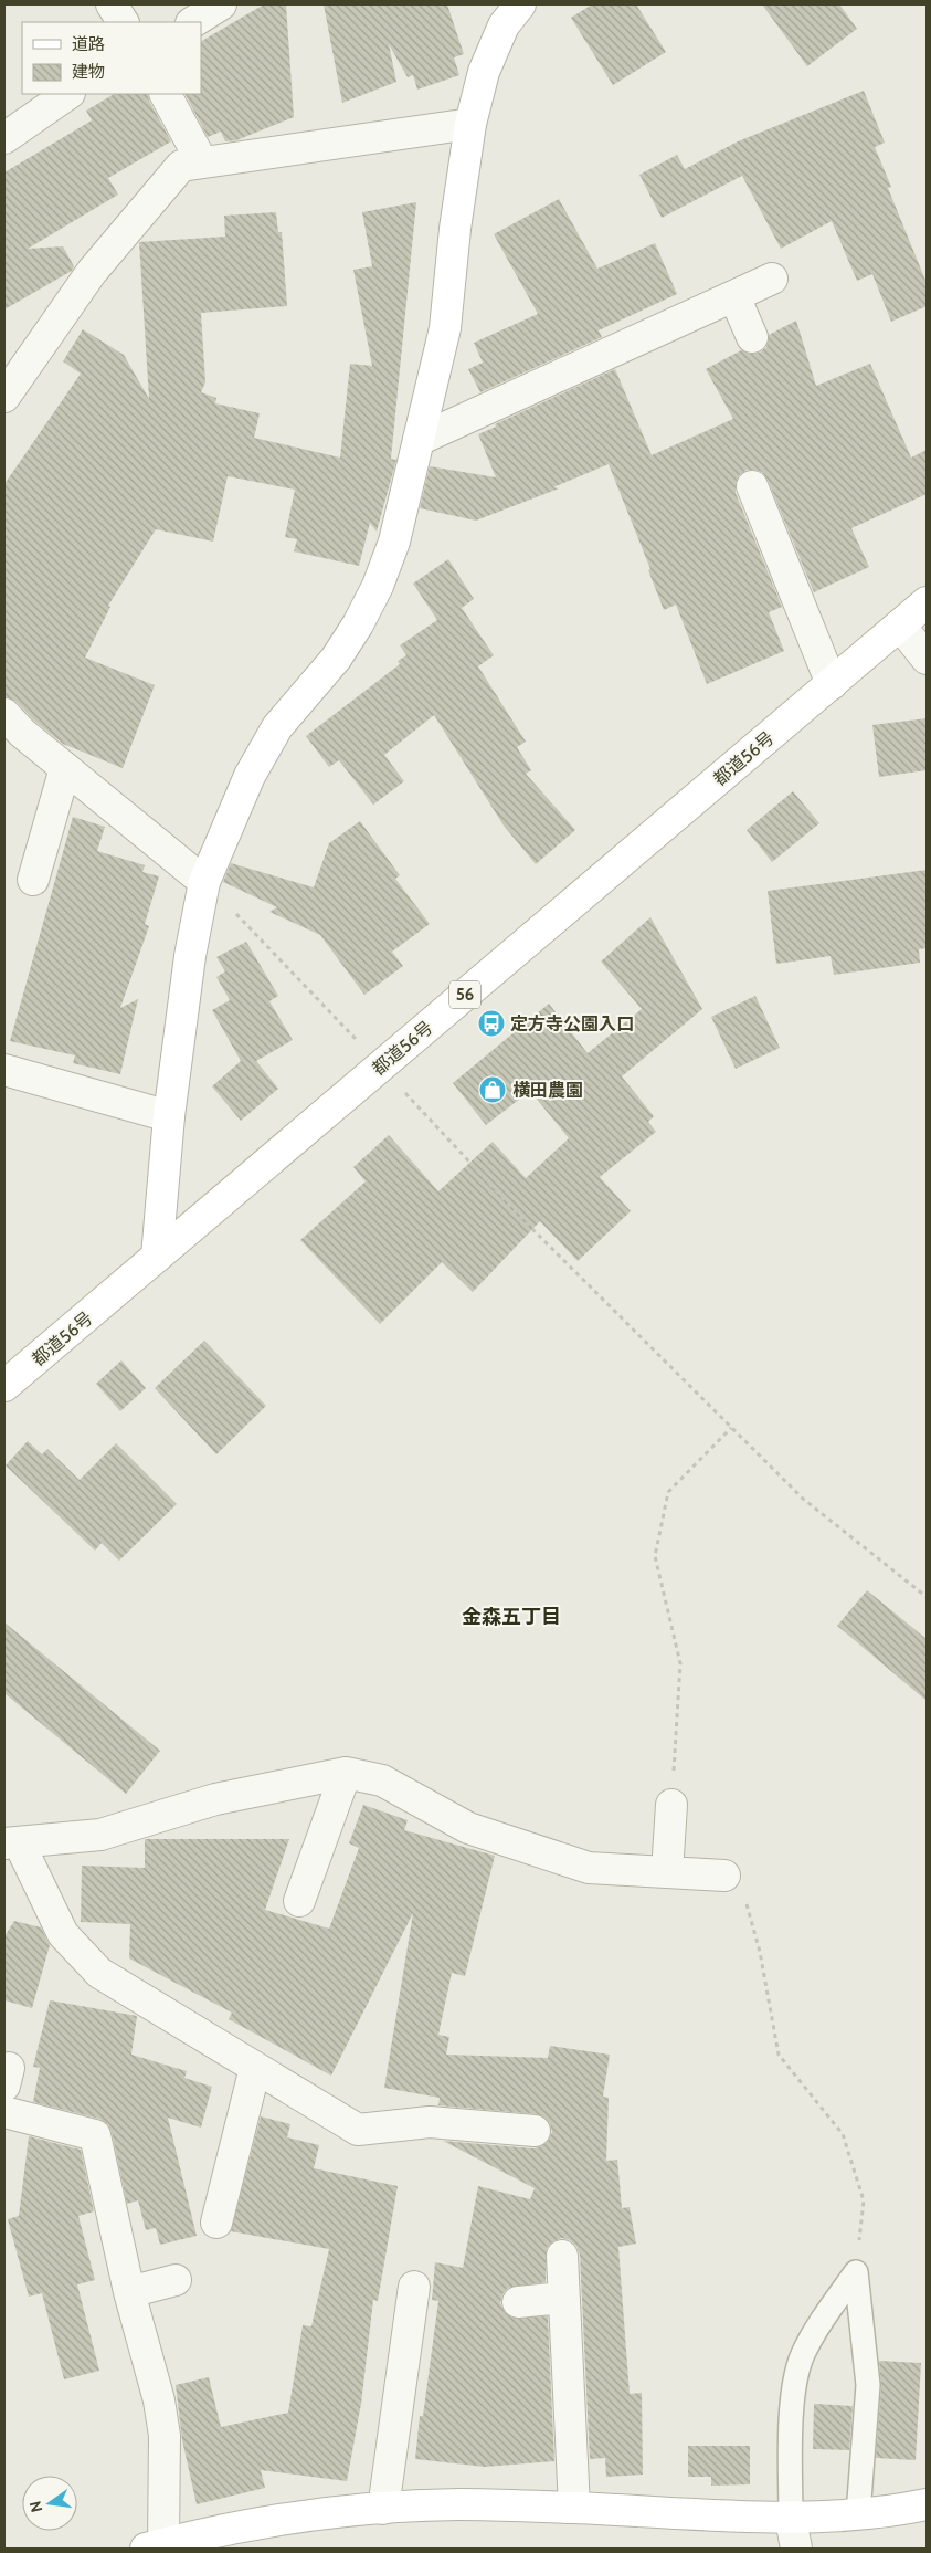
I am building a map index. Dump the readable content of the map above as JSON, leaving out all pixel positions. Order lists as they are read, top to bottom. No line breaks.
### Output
{"streets":{"street":["都道56号","56"]},"districts":["金森五丁目"],"places":{"bus stop":["定方寺公園入口"],"shop":["横田農園"]},"legend":["道路","建物"],"north":"left"}
